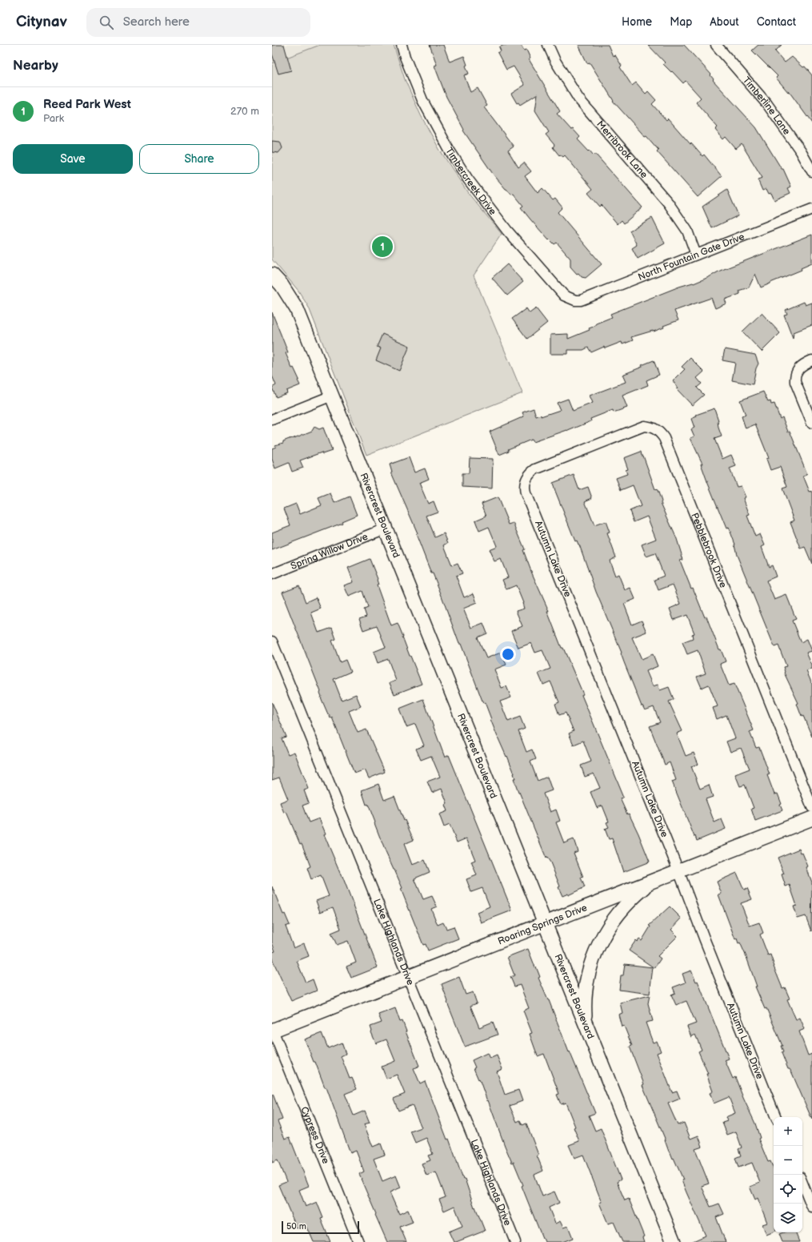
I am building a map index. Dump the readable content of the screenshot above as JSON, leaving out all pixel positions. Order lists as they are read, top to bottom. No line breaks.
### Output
{"streets":{"street":["Timberline Lane","Merribrook Lane","Timbercreek Drive","North Fountain Gate Drive","Rivercrest Boulevard","Pebblebrook Drive","Spring Willow Drive","Autumn Lake Drive","Roaring Springs Drive","Lake Highlands Drive","Cypress Drive"]},"crossings":[["Merribrook Lane","North Fountain Gate Drive"],["Timbercreek Drive","North Fountain Gate Drive"],["Rivercrest Boulevard","Spring Willow Drive"],["Rivercrest Boulevard","Roaring Springs Drive"],["Pebblebrook Drive","Autumn Lake Drive"],["Autumn Lake Drive","Roaring Springs Drive"],["Roaring Springs Drive","Lake Highlands Drive"],["Roaring Springs Drive","Cypress Drive"]],"scale_bar":"50 m","page":{"header":"Citynav","search":"Search here","nav":["Home","Map","About","Contact"],"heading":"Nearby","list":[{"mark":"1","name":"Reed Park West","note":"Park","value":"270 m"}],"buttons":["Save","Share"],"pins":"1","map_buttons":["+","−"],"scale":"50 m"}}
